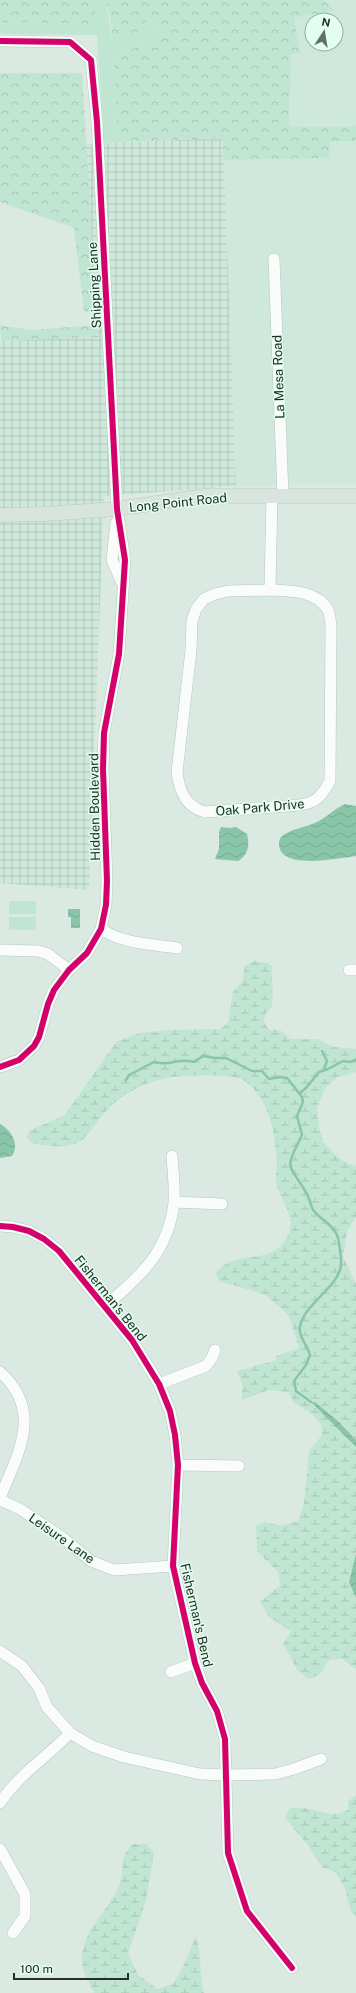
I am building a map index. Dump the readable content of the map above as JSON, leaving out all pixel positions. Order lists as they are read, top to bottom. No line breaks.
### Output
{"streets":{"main road":["Long Point Road"],"street":["Shipping Lane","La Mesa Road","Hidden Boulevard","Oak Park Drive","Fisherman's Bend","Leisure Lane"]},"crossings":[["Shipping Lane","Long Point Road"],["Shipping Lane","Hidden Boulevard"],["La Mesa Road","Long Point Road"],["La Mesa Road","Oak Park Drive"],["Long Point Road","Hidden Boulevard"],["Fisherman's Bend","Leisure Lane"]],"scale_bar":"100 m","north":"top"}
